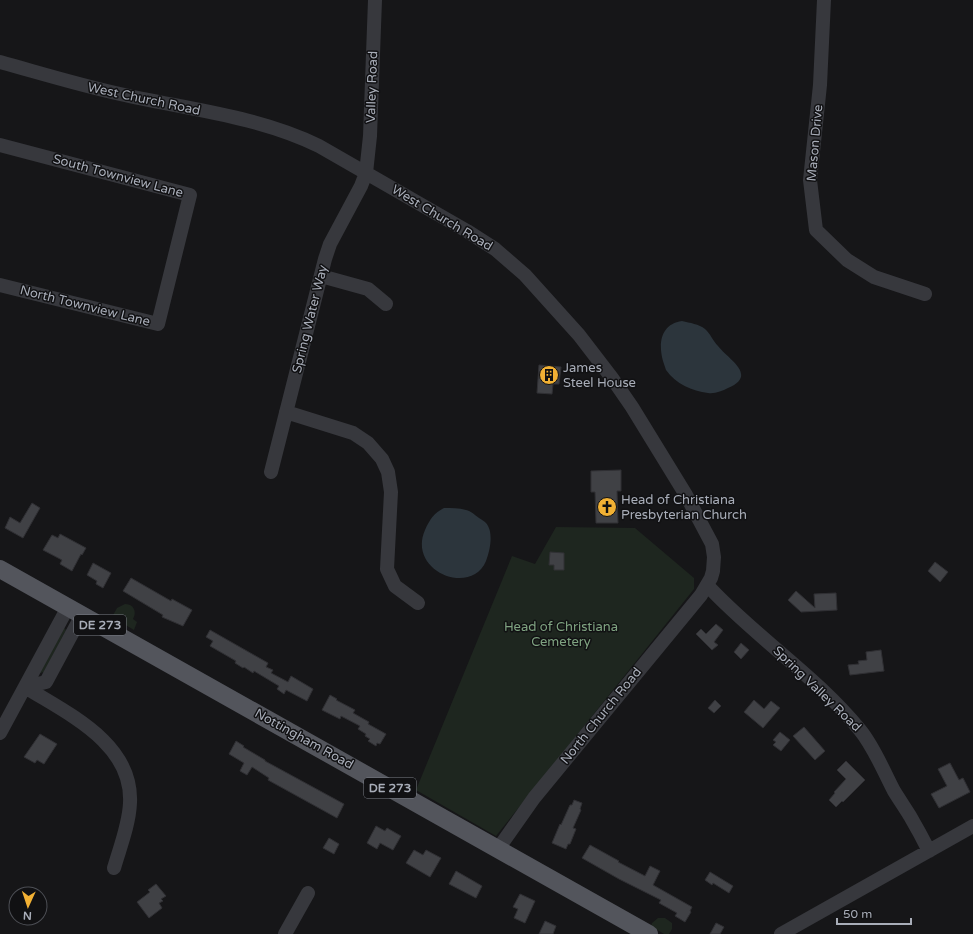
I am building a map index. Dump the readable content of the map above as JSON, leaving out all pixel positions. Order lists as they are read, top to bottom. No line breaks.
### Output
{"streets":{"main road":["DE 273","Nottingham Road"],"street":["Valley Road","West Church Road","Mason Drive","South Townview Lane","North Townview Lane","Spring Water Way","Spring Valley Road","North Church Road"]},"crossings":[["Valley Road","West Church Road"],["Valley Road","Spring Water Way"],["West Church Road","Spring Water Way"],["West Church Road","Spring Valley Road"],["West Church Road","North Church Road"],["South Townview Lane","North Townview Lane"],["Spring Valley Road","North Church Road"],["North Church Road","Nottingham Road"]],"parks":["Head of Christiana Cemetery"],"places":{"building":["James Steel House"],"church":["Head of Christiana Presbyterian Church"]},"scale_bar":"50 m","north":"bottom"}
